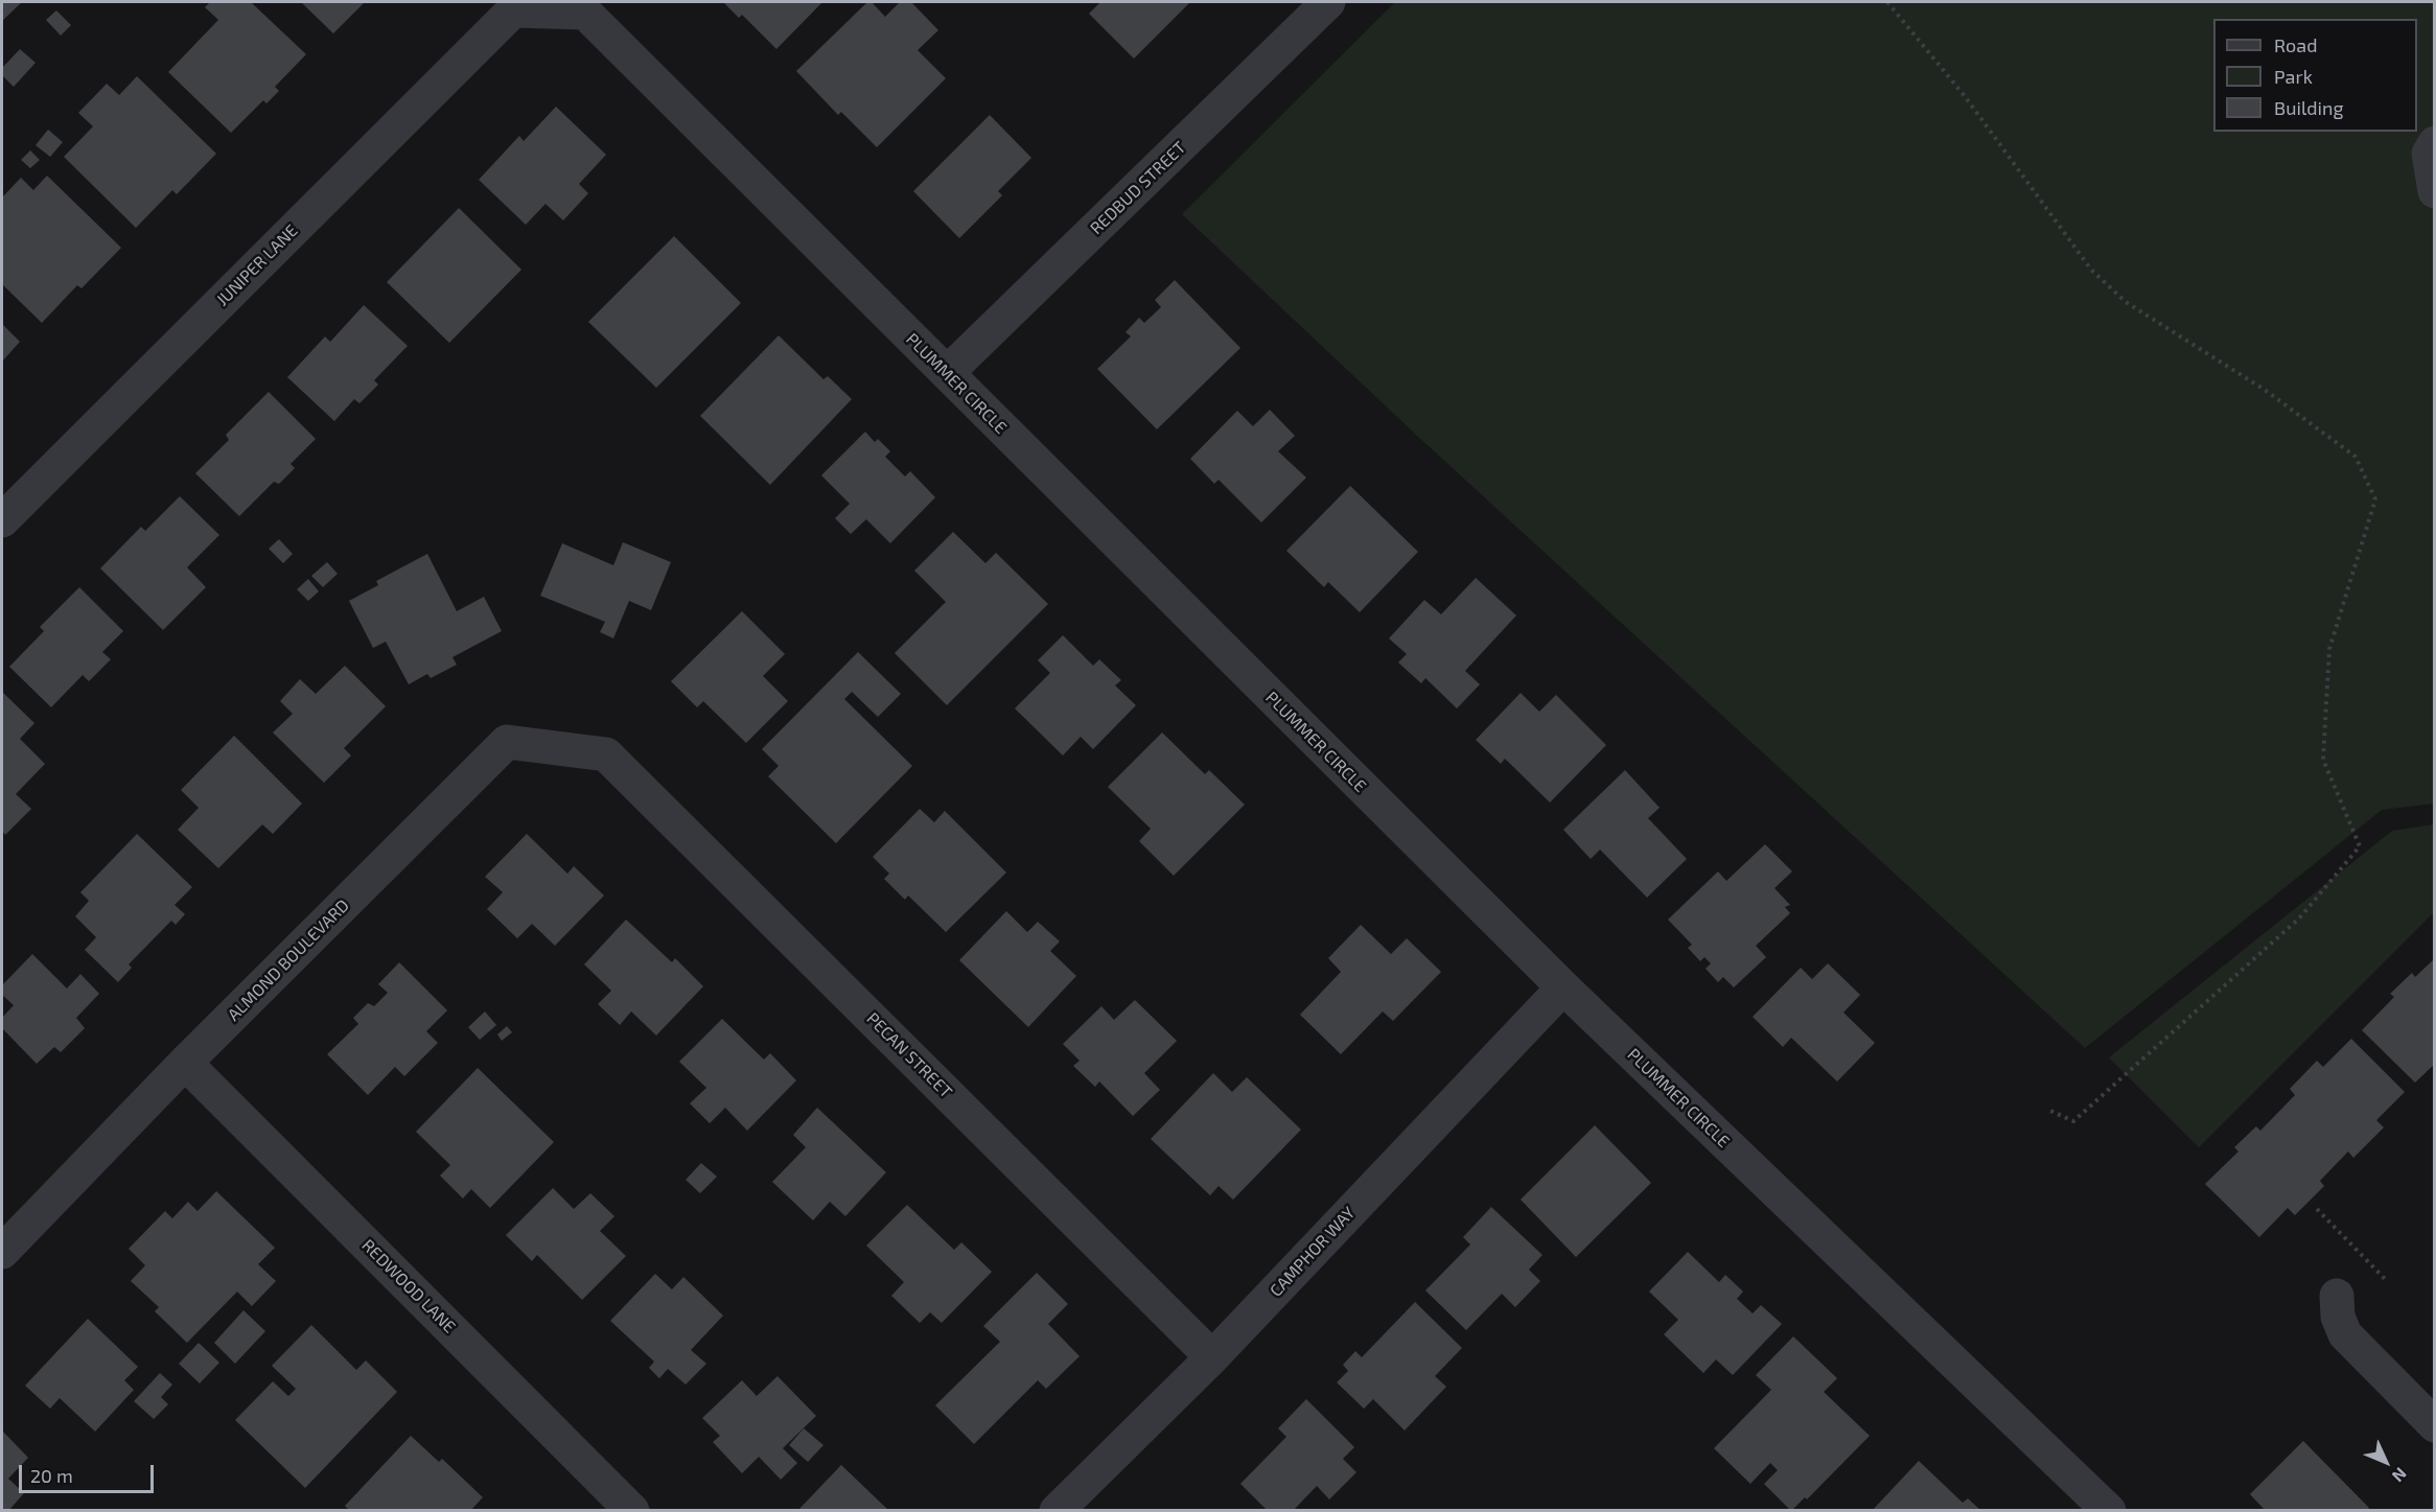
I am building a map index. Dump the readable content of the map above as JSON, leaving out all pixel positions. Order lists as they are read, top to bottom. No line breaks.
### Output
{"streets":{"street":["REDBUD STREET","JUNIPER LANE","PLUMMER CIRCLE","ALMOND BOULEVARD","PECAN STREET","CAMPHOR WAY","REDWOOD LANE"]},"crossings":[["REDBUD STREET","PLUMMER CIRCLE"],["JUNIPER LANE","PLUMMER CIRCLE"],["PLUMMER CIRCLE","CAMPHOR WAY"],["ALMOND BOULEVARD","PECAN STREET"],["ALMOND BOULEVARD","REDWOOD LANE"],["PECAN STREET","CAMPHOR WAY"]],"legend":["Road","Park","Building"],"scale_bar":"20 m","north":"bottom right"}
